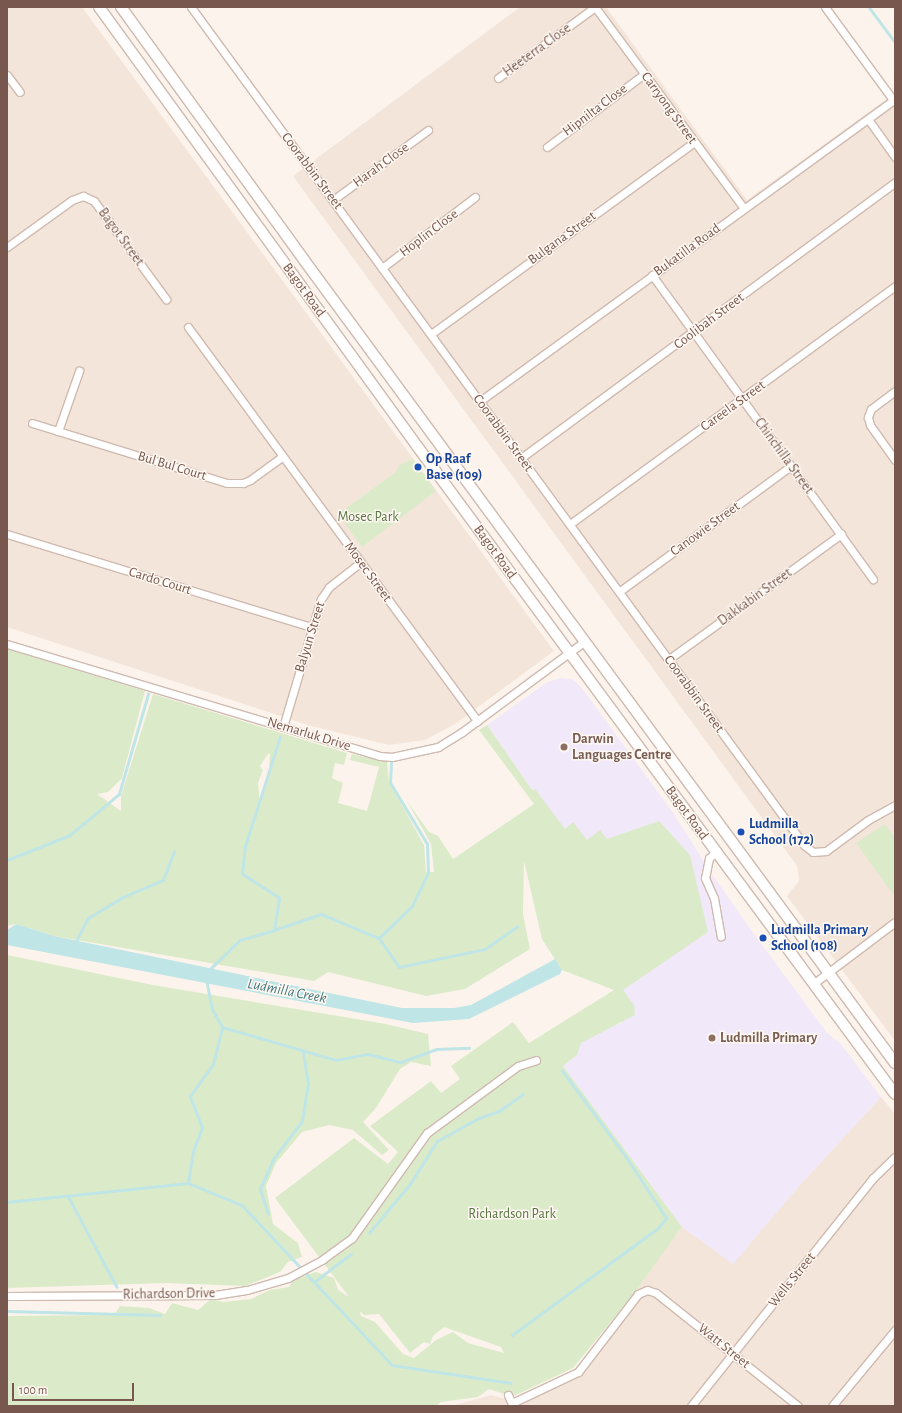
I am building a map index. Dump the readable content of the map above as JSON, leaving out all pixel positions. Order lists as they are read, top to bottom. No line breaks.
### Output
{"streets":{"main road":["Bagot Road"],"street":["Heeterra Close","Carryong Street","Hipnilta Close","Harah Close","Coorabbin Street","Hoplin Close","Bagot Street","Bulgana Street","Bukatilla Road","Coolibah Street","Careela Street","Chinchilla Street","Bul Bul Court","Canowie Street","Mosec Street","Cardo Court","Dakkabin Street","Balyun Street","Nemarluk Drive","Wells Street","Richardson Drive","Watt Street"]},"crossings":[["Heeterra Close","Carryong Street"],["Carryong Street","Hipnilta Close"],["Carryong Street","Bulgana Street"],["Carryong Street","Bukatilla Road"],["Harah Close","Coorabbin Street"],["Coorabbin Street","Hoplin Close"],["Coorabbin Street","Bulgana Street"],["Coorabbin Street","Bukatilla Road"],["Coorabbin Street","Coolibah Street"],["Coorabbin Street","Careela Street"],["Coorabbin Street","Canowie Street"],["Coorabbin Street","Dakkabin Street"],["Bukatilla Road","Chinchilla Street"],["Bagot Road","Nemarluk Drive"],["Coolibah Street","Chinchilla Street"],["Careela Street","Chinchilla Street"],["Chinchilla Street","Canowie Street"],["Chinchilla Street","Dakkabin Street"],["Bul Bul Court","Mosec Street"],["Mosec Street","Balyun Street"],["Mosec Street","Nemarluk Drive"],["Cardo Court","Balyun Street"],["Balyun Street","Nemarluk Drive"],["Wells Street","Watt Street"]],"water":["Ludmilla Creek"],"parks":["Mosec Park","Richardson Park"],"places":["Op Raaf Base (109)","Darwin Languages Centre","Ludmilla School (172)","Ludmilla Primary School (108)","Ludmilla Primary"],"scale_bar":"100 m"}
